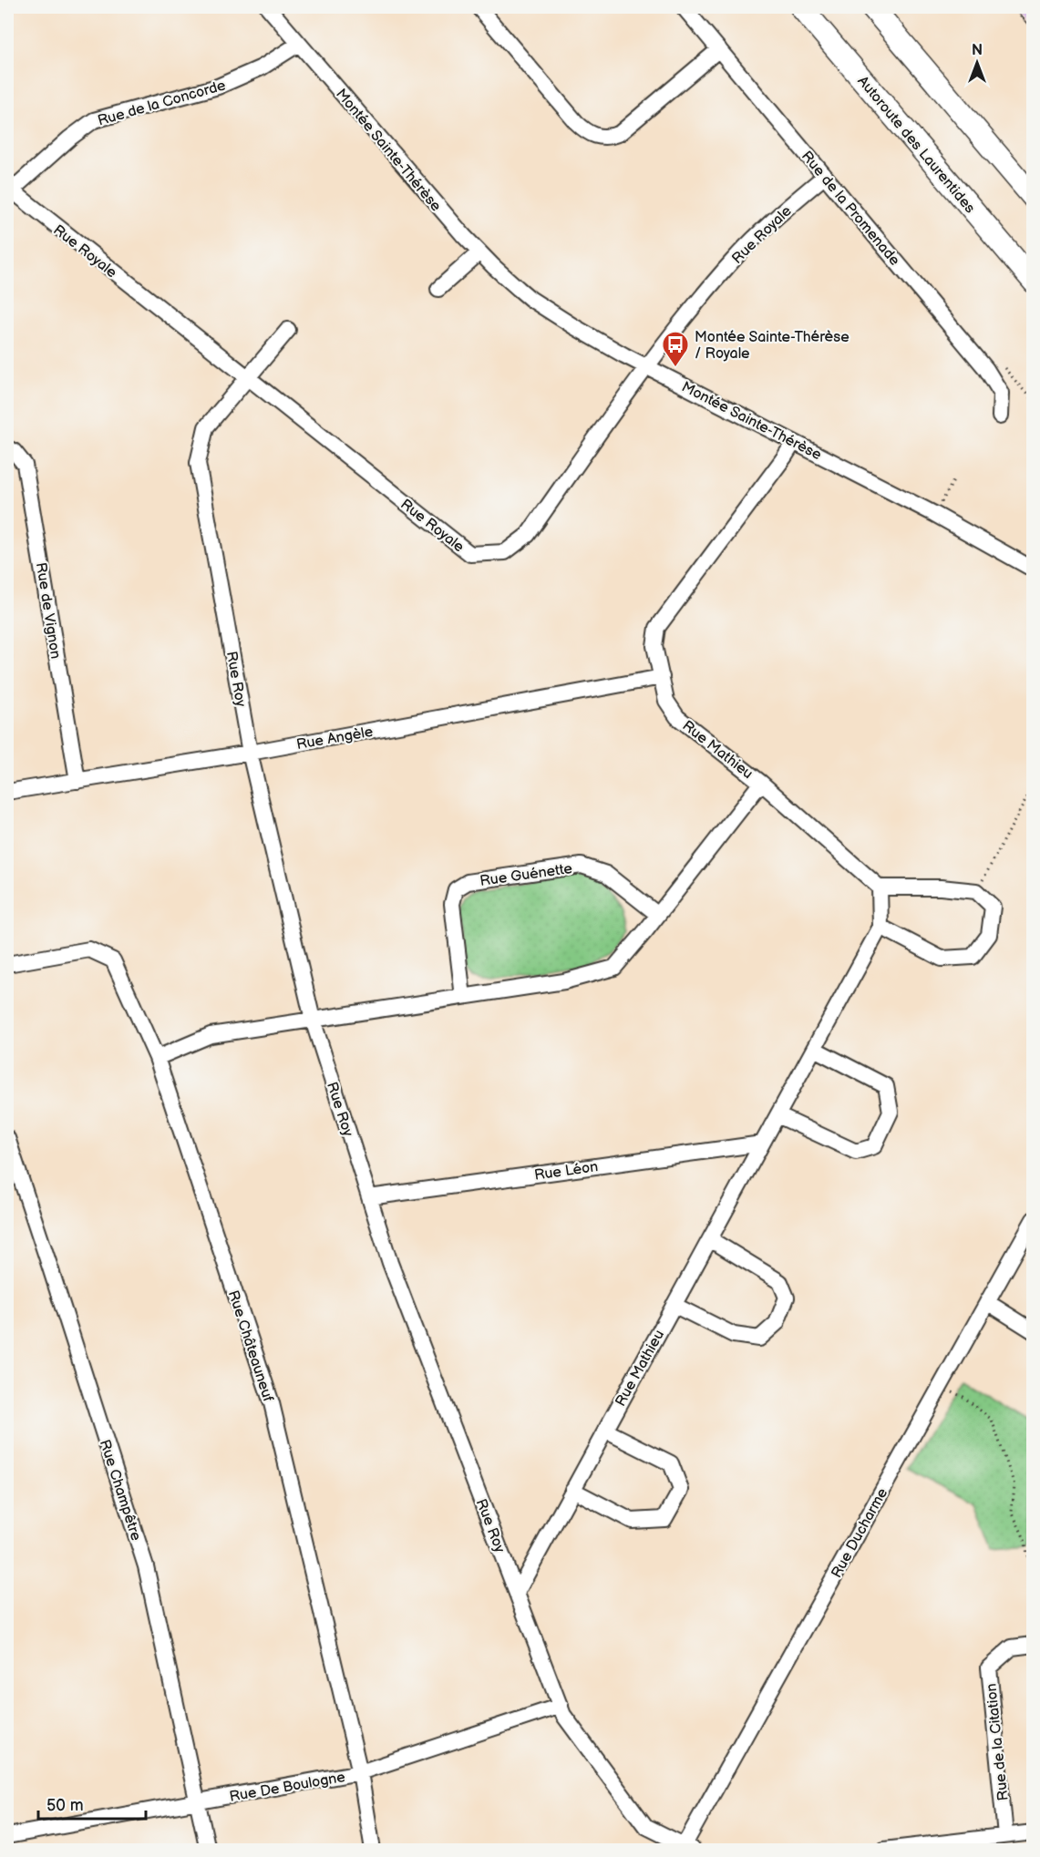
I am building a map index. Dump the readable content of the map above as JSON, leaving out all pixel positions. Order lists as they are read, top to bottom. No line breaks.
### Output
{"streets":{"highway":["Autoroute des Laurentides"],"street":["Rue de la Concorde","Montée Sainte-Thérèse","Rue de la Promenade","Rue Royale","Rue de Vignon","Rue Roy","Rue Angèle","Rue Mathieu","Rue Guénette","Rue Léon","Rue Châteauneuf","Rue Champêtre","Rue Ducharme","Rue de la Citation","Rue De Boulogne"]},"crossings":[["Rue de la Concorde","Montée Sainte-Thérèse"],["Rue de la Concorde","Rue Royale"],["Montée Sainte-Thérèse","Rue Royale"],["Montée Sainte-Thérèse","Rue Mathieu"],["Rue de la Promenade","Rue Royale"],["Rue Royale","Rue Roy"],["Rue de Vignon","Rue Angèle"],["Rue Roy","Rue Angèle"],["Rue Roy","Rue Mathieu"],["Rue Roy","Rue Léon"],["Rue Roy","Rue Ducharme"],["Rue Roy","Rue De Boulogne"],["Rue Angèle","Rue Mathieu"],["Rue Mathieu","Rue Léon"],["Rue Châteauneuf","Rue De Boulogne"],["Rue Champêtre","Rue De Boulogne"]],"places":{"bus stop":["Montée Sainte-Thérèse / Royale"]},"scale_bar":"50 m","north":"top"}
